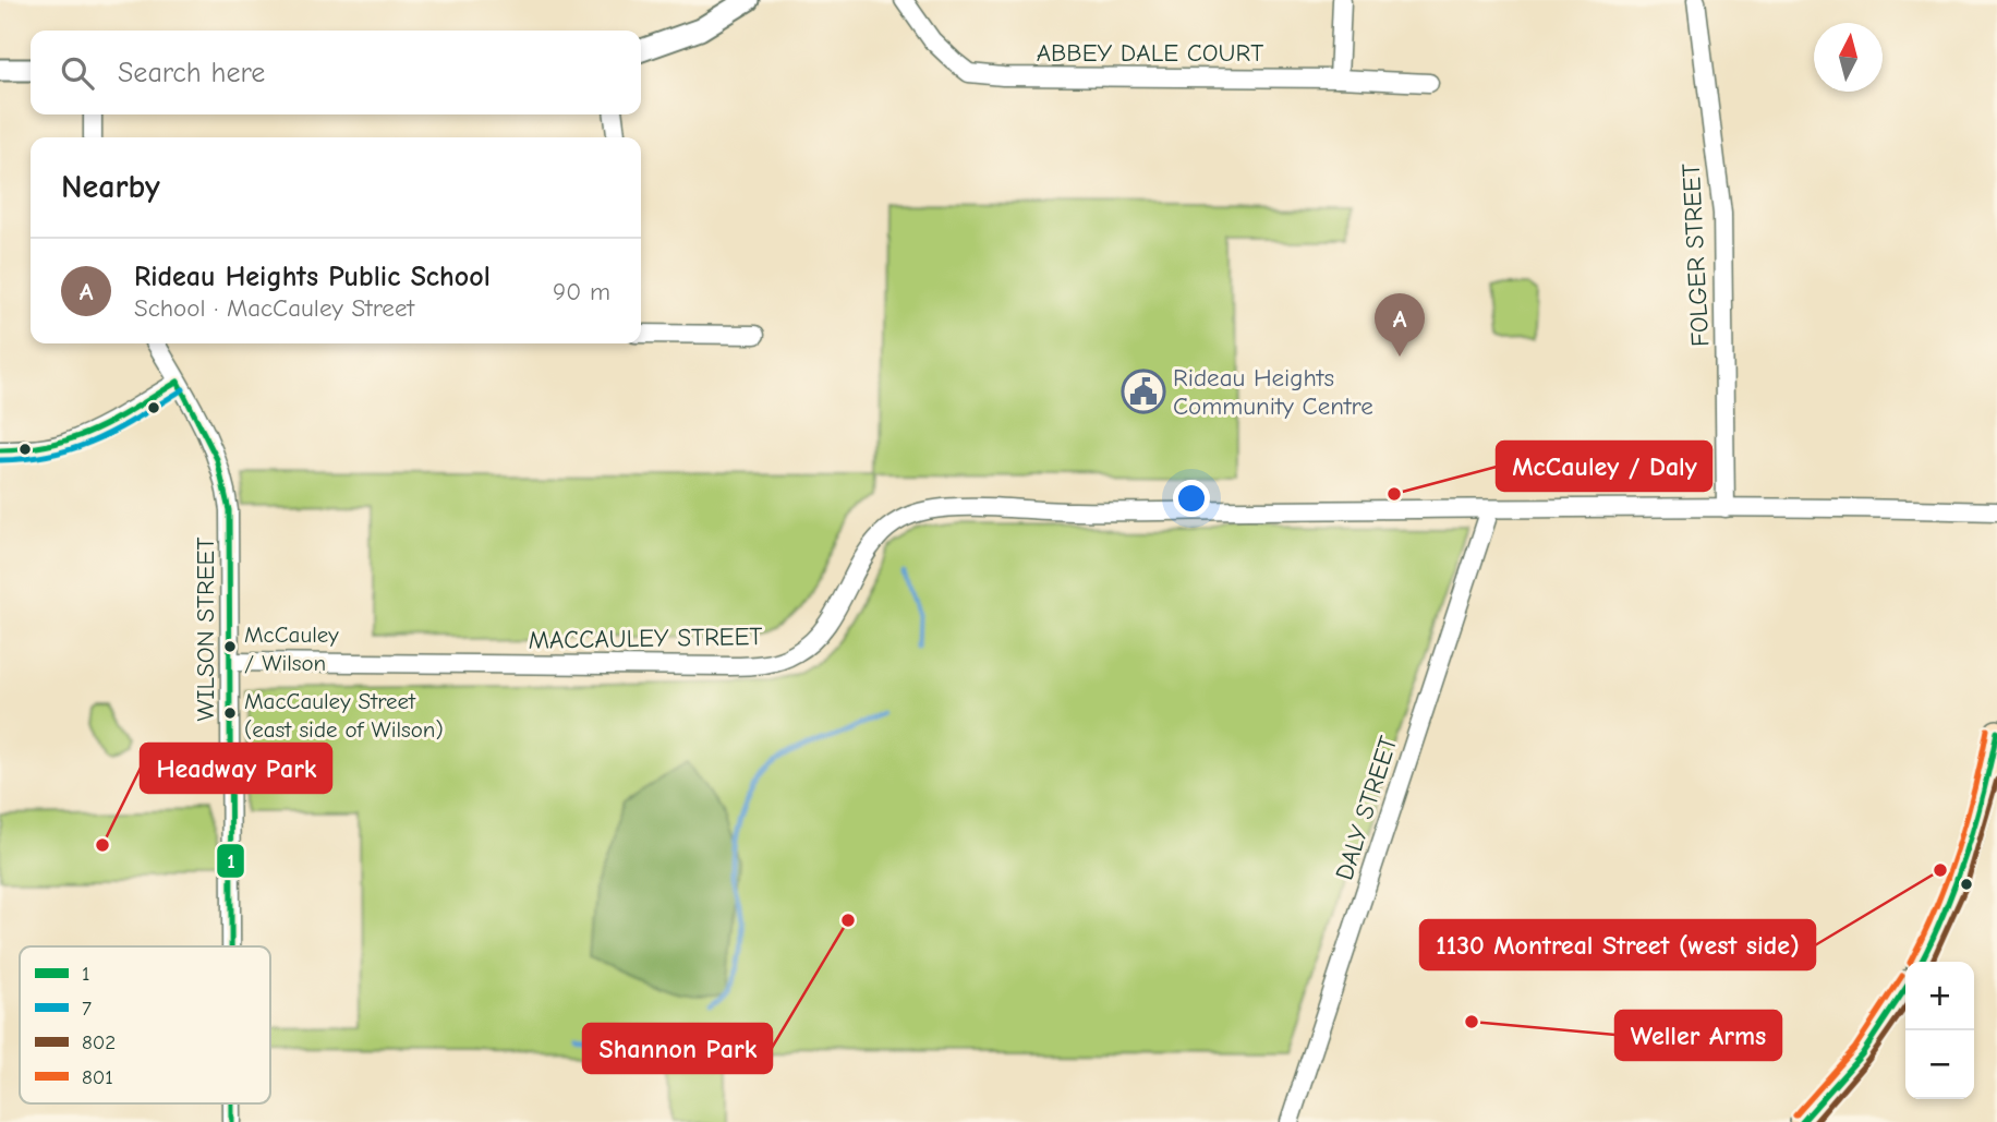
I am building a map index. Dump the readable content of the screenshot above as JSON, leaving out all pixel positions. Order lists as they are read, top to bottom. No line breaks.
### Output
{"streets":{"street":["ABBEY DALE COURT","FOLGER STREET","WILSON STREET","MACCAULEY STREET","DALY STREET"]},"crossings":[["FOLGER STREET","MACCAULEY STREET"],["WILSON STREET","MACCAULEY STREET"],["MACCAULEY STREET","DALY STREET"]],"places":{"public building":["Rideau Heights Community Centre"],"other":["McCauley / Daly","McCauley / Wilson","MacCauley Street (east side of Wilson)","Headway Park","1130 Montreal Street (west side)","Shannon Park","Weller Arms"]},"lines":["transit line 1","transit line 7","transit line 801","transit line 802"],"legend":["1","7","802","801"],"north":"top","page":{"search":"Search here","heading":"Nearby","list":[{"mark":"A","name":"Rideau Heights Public School","note":"School · MacCauley Street","value":"90 m"}],"pins":"A","map_buttons":["+","−"]}}
